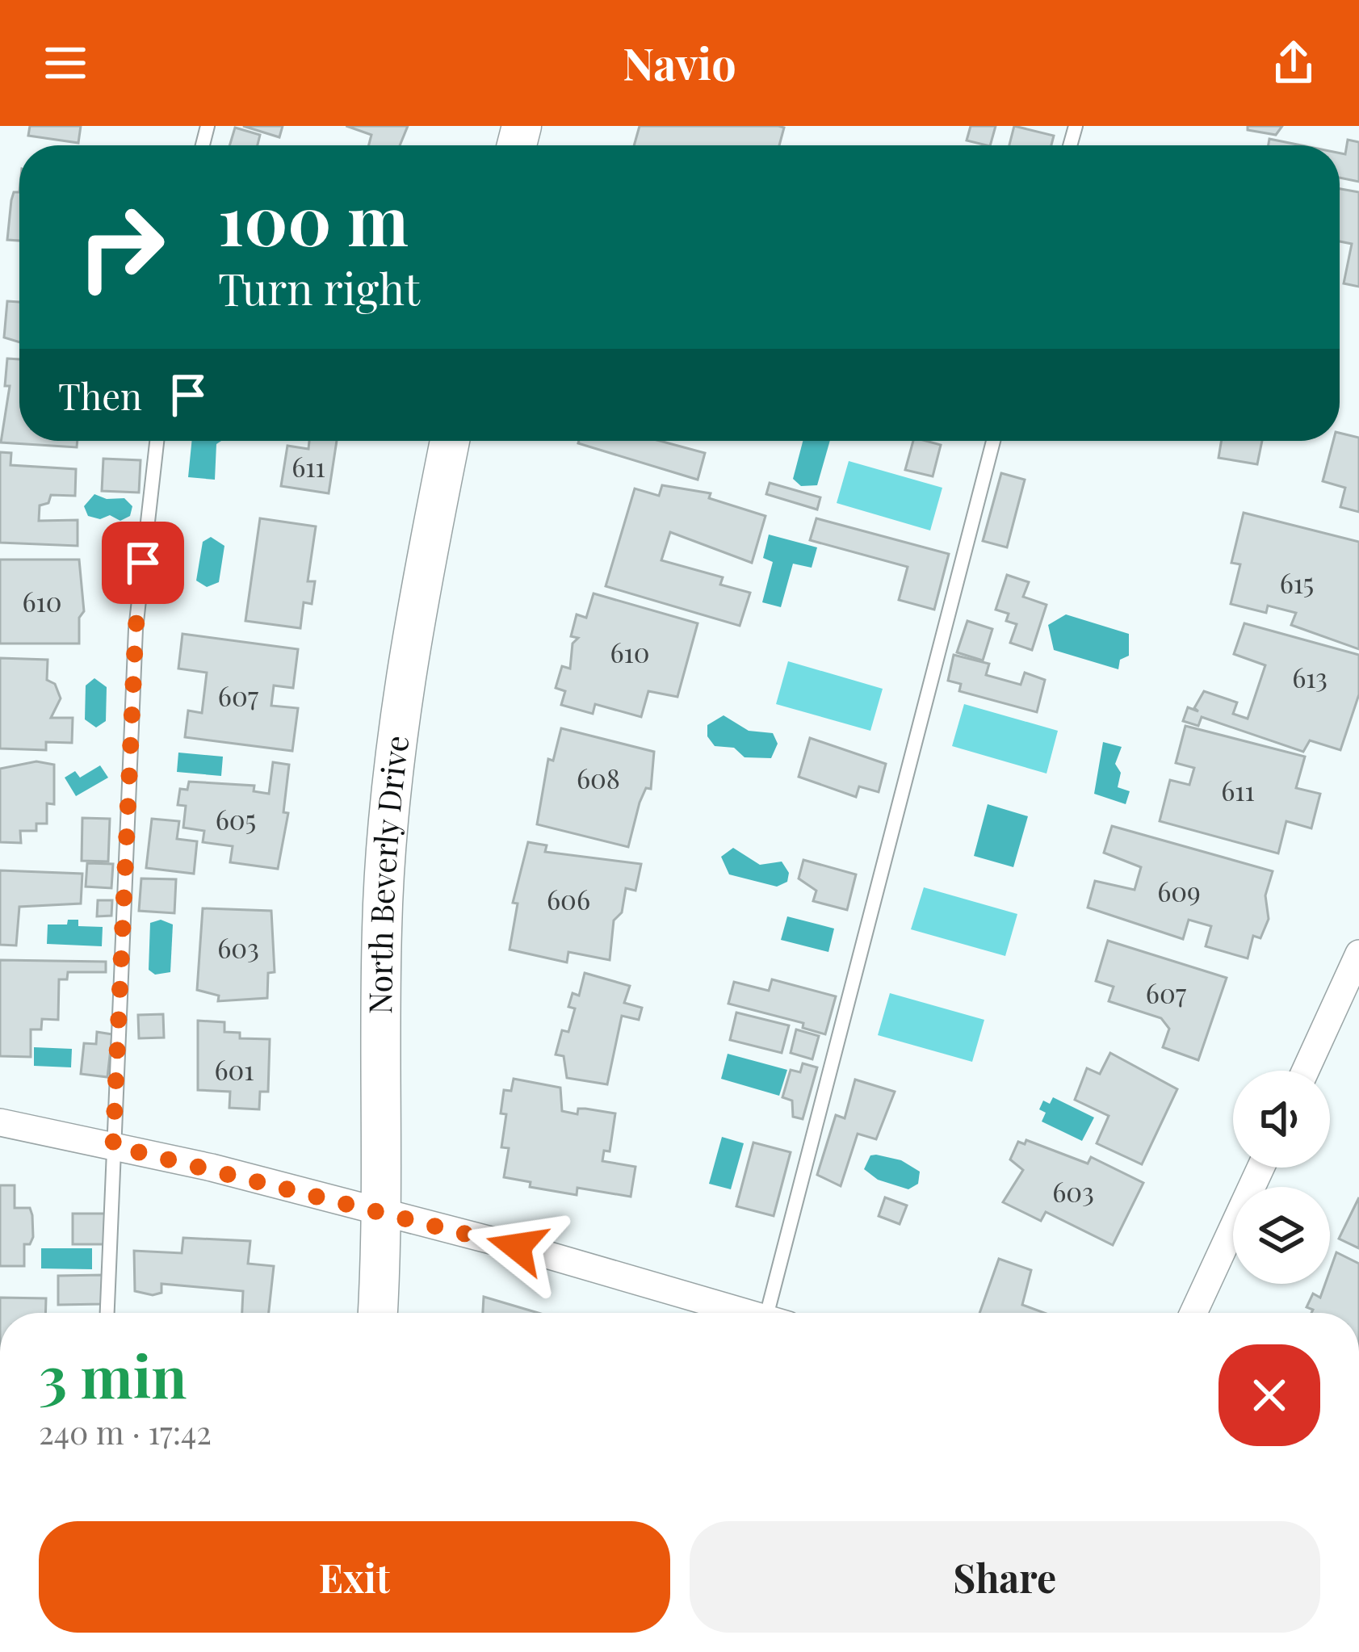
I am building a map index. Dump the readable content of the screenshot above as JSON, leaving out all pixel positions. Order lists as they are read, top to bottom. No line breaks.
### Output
{"streets":{"street":["North Beverly Drive"]},"house_numbers":["611","615","610","610","613","607","608","611","605","609","606","603","607","601","603"],"page":{"header":"Navio","turn":["100 m","Turn right"],"then":"Then","heading":["3 min","240 m · 17:42"],"buttons":["Exit","Share"]}}
